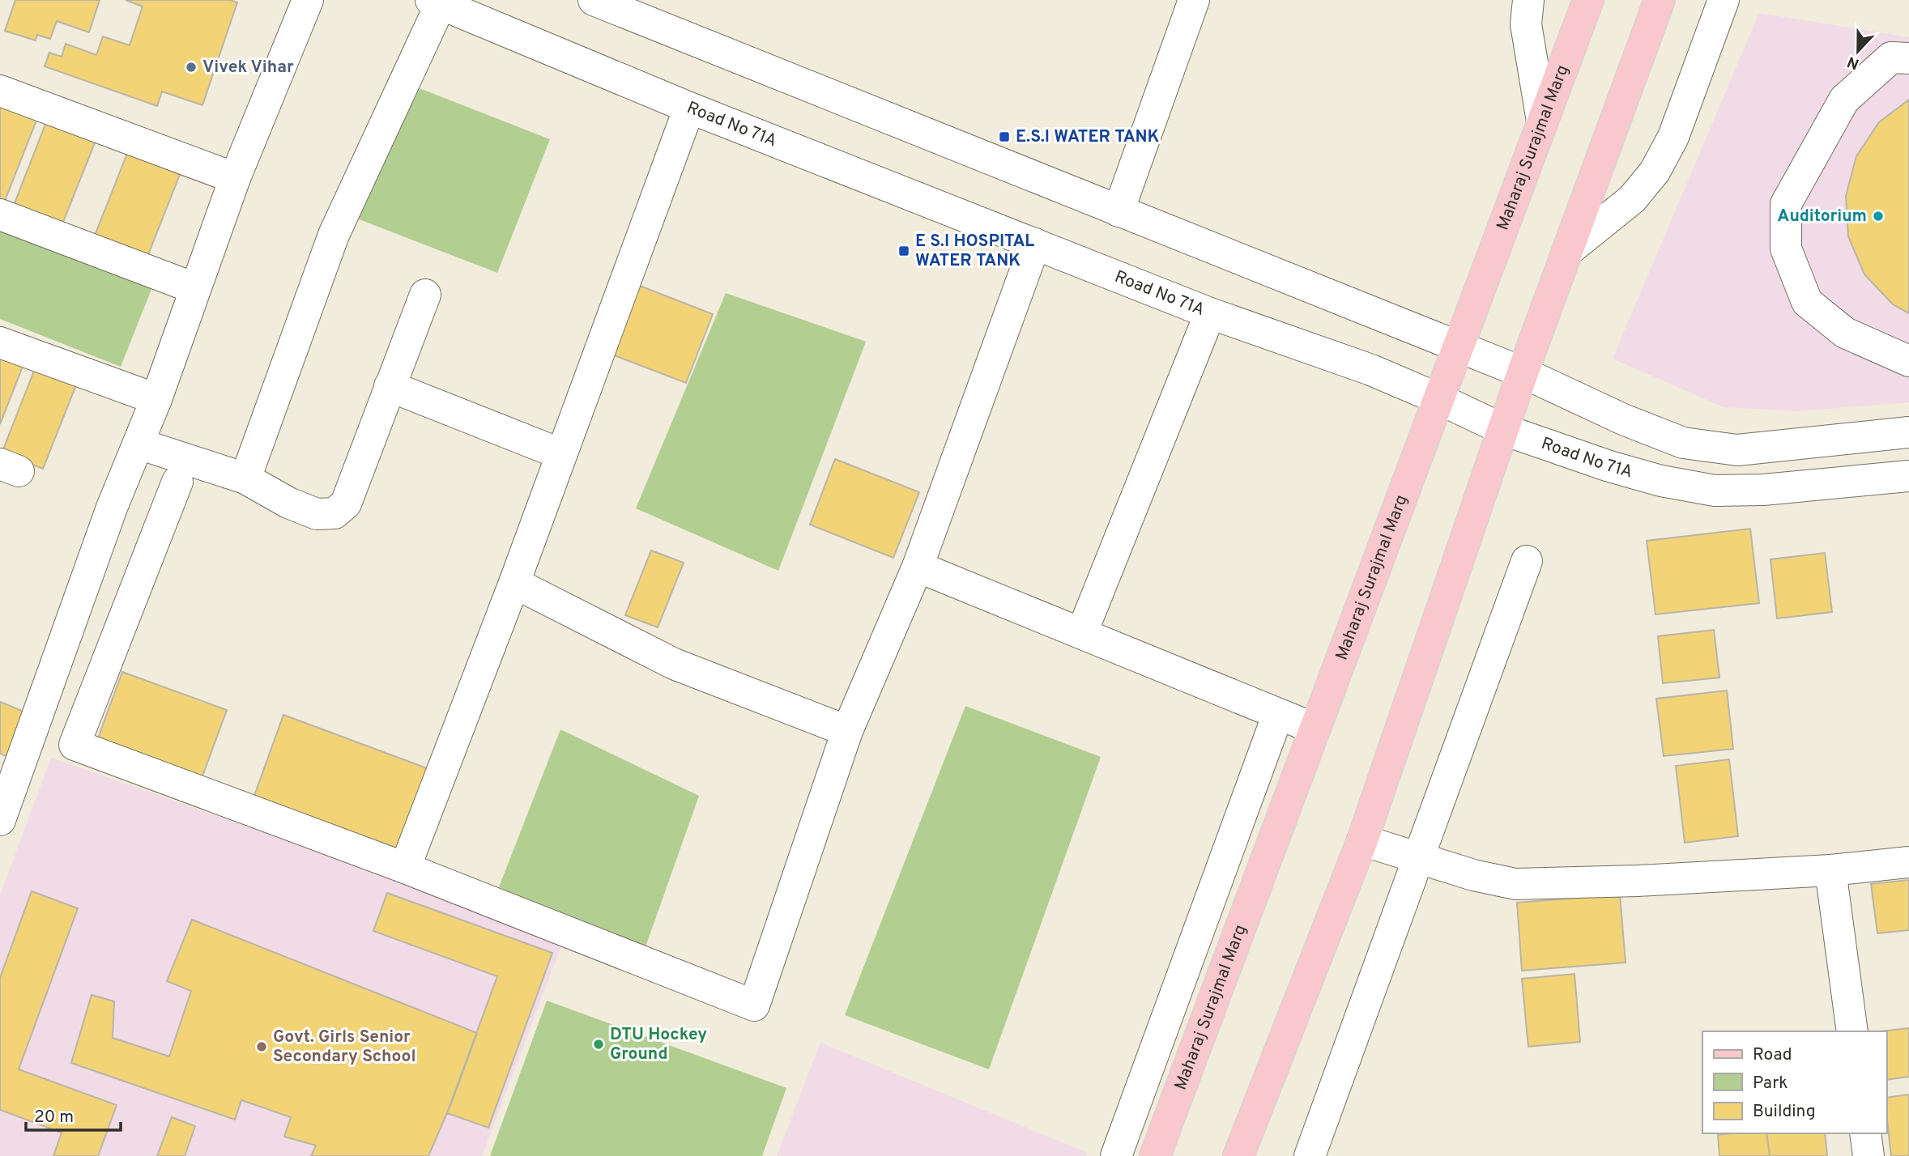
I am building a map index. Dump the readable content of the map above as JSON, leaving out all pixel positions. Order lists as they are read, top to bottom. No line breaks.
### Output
{"streets":{"main road":["Maharaj Surajmal Marg"],"street":["Road No 71A"]},"crossings":[["Road No 71A","Maharaj Surajmal Marg"]],"places":{"other":["Vivek Vihar","Auditorium","DTU Hockey Ground","Govt. Girls Senior Secondary School"],"transit":["E.S.I WATER TANK","E S.I HOSPITAL WATER TANK"]},"legend":["Road","Park","Building"],"scale_bar":"20 m","north":"bottom"}
